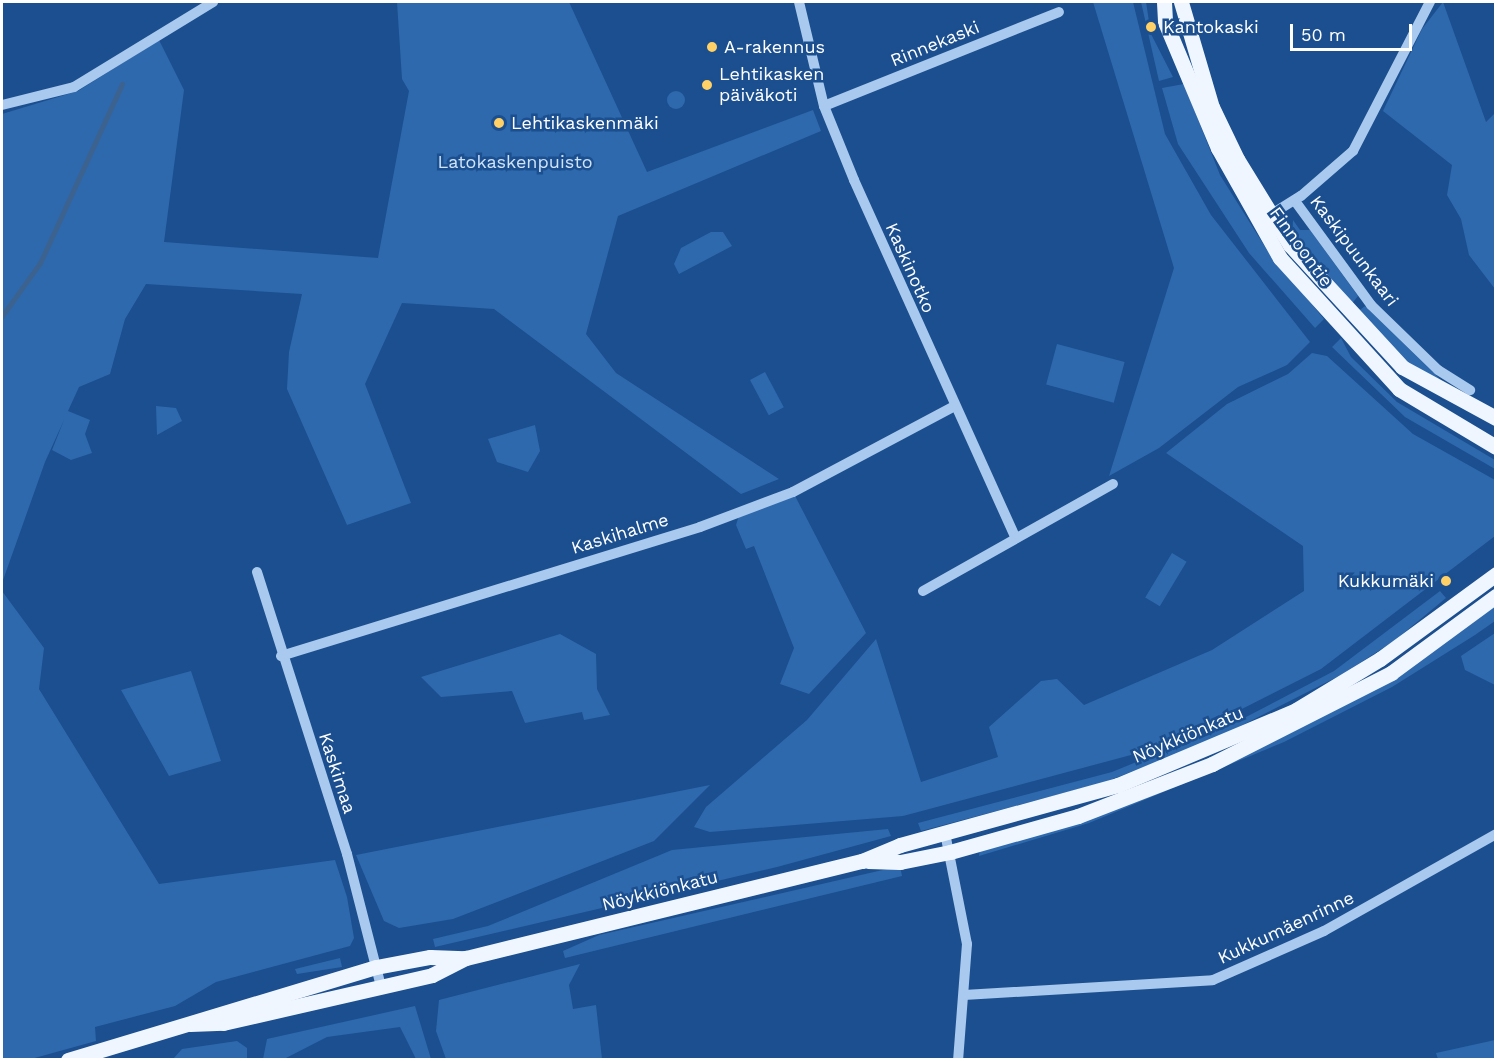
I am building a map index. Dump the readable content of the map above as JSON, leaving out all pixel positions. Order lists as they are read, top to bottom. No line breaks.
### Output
{"streets":{"main road":["Finnoontie","Nöykkiönkatu"],"street":["Rinnekaski","Kaskipuunkaari","Kaskinotko","Kaskihalme","Kaskimaa","Kukkumäenrinne"]},"crossings":[["Rinnekaski","Kaskinotko"],["Finnoontie","Kaskipuunkaari"],["Kaskinotko","Kaskihalme"],["Kaskihalme","Kaskimaa"],["Nöykkiönkatu","Kaskimaa"]],"parks":["Latokaskenpuisto"],"places":["Kantokaski","A-rakennus","Lehtikasken päiväkoti","Lehtikaskenmäki","Kukkumäki"],"scale_bar":"50 m"}
